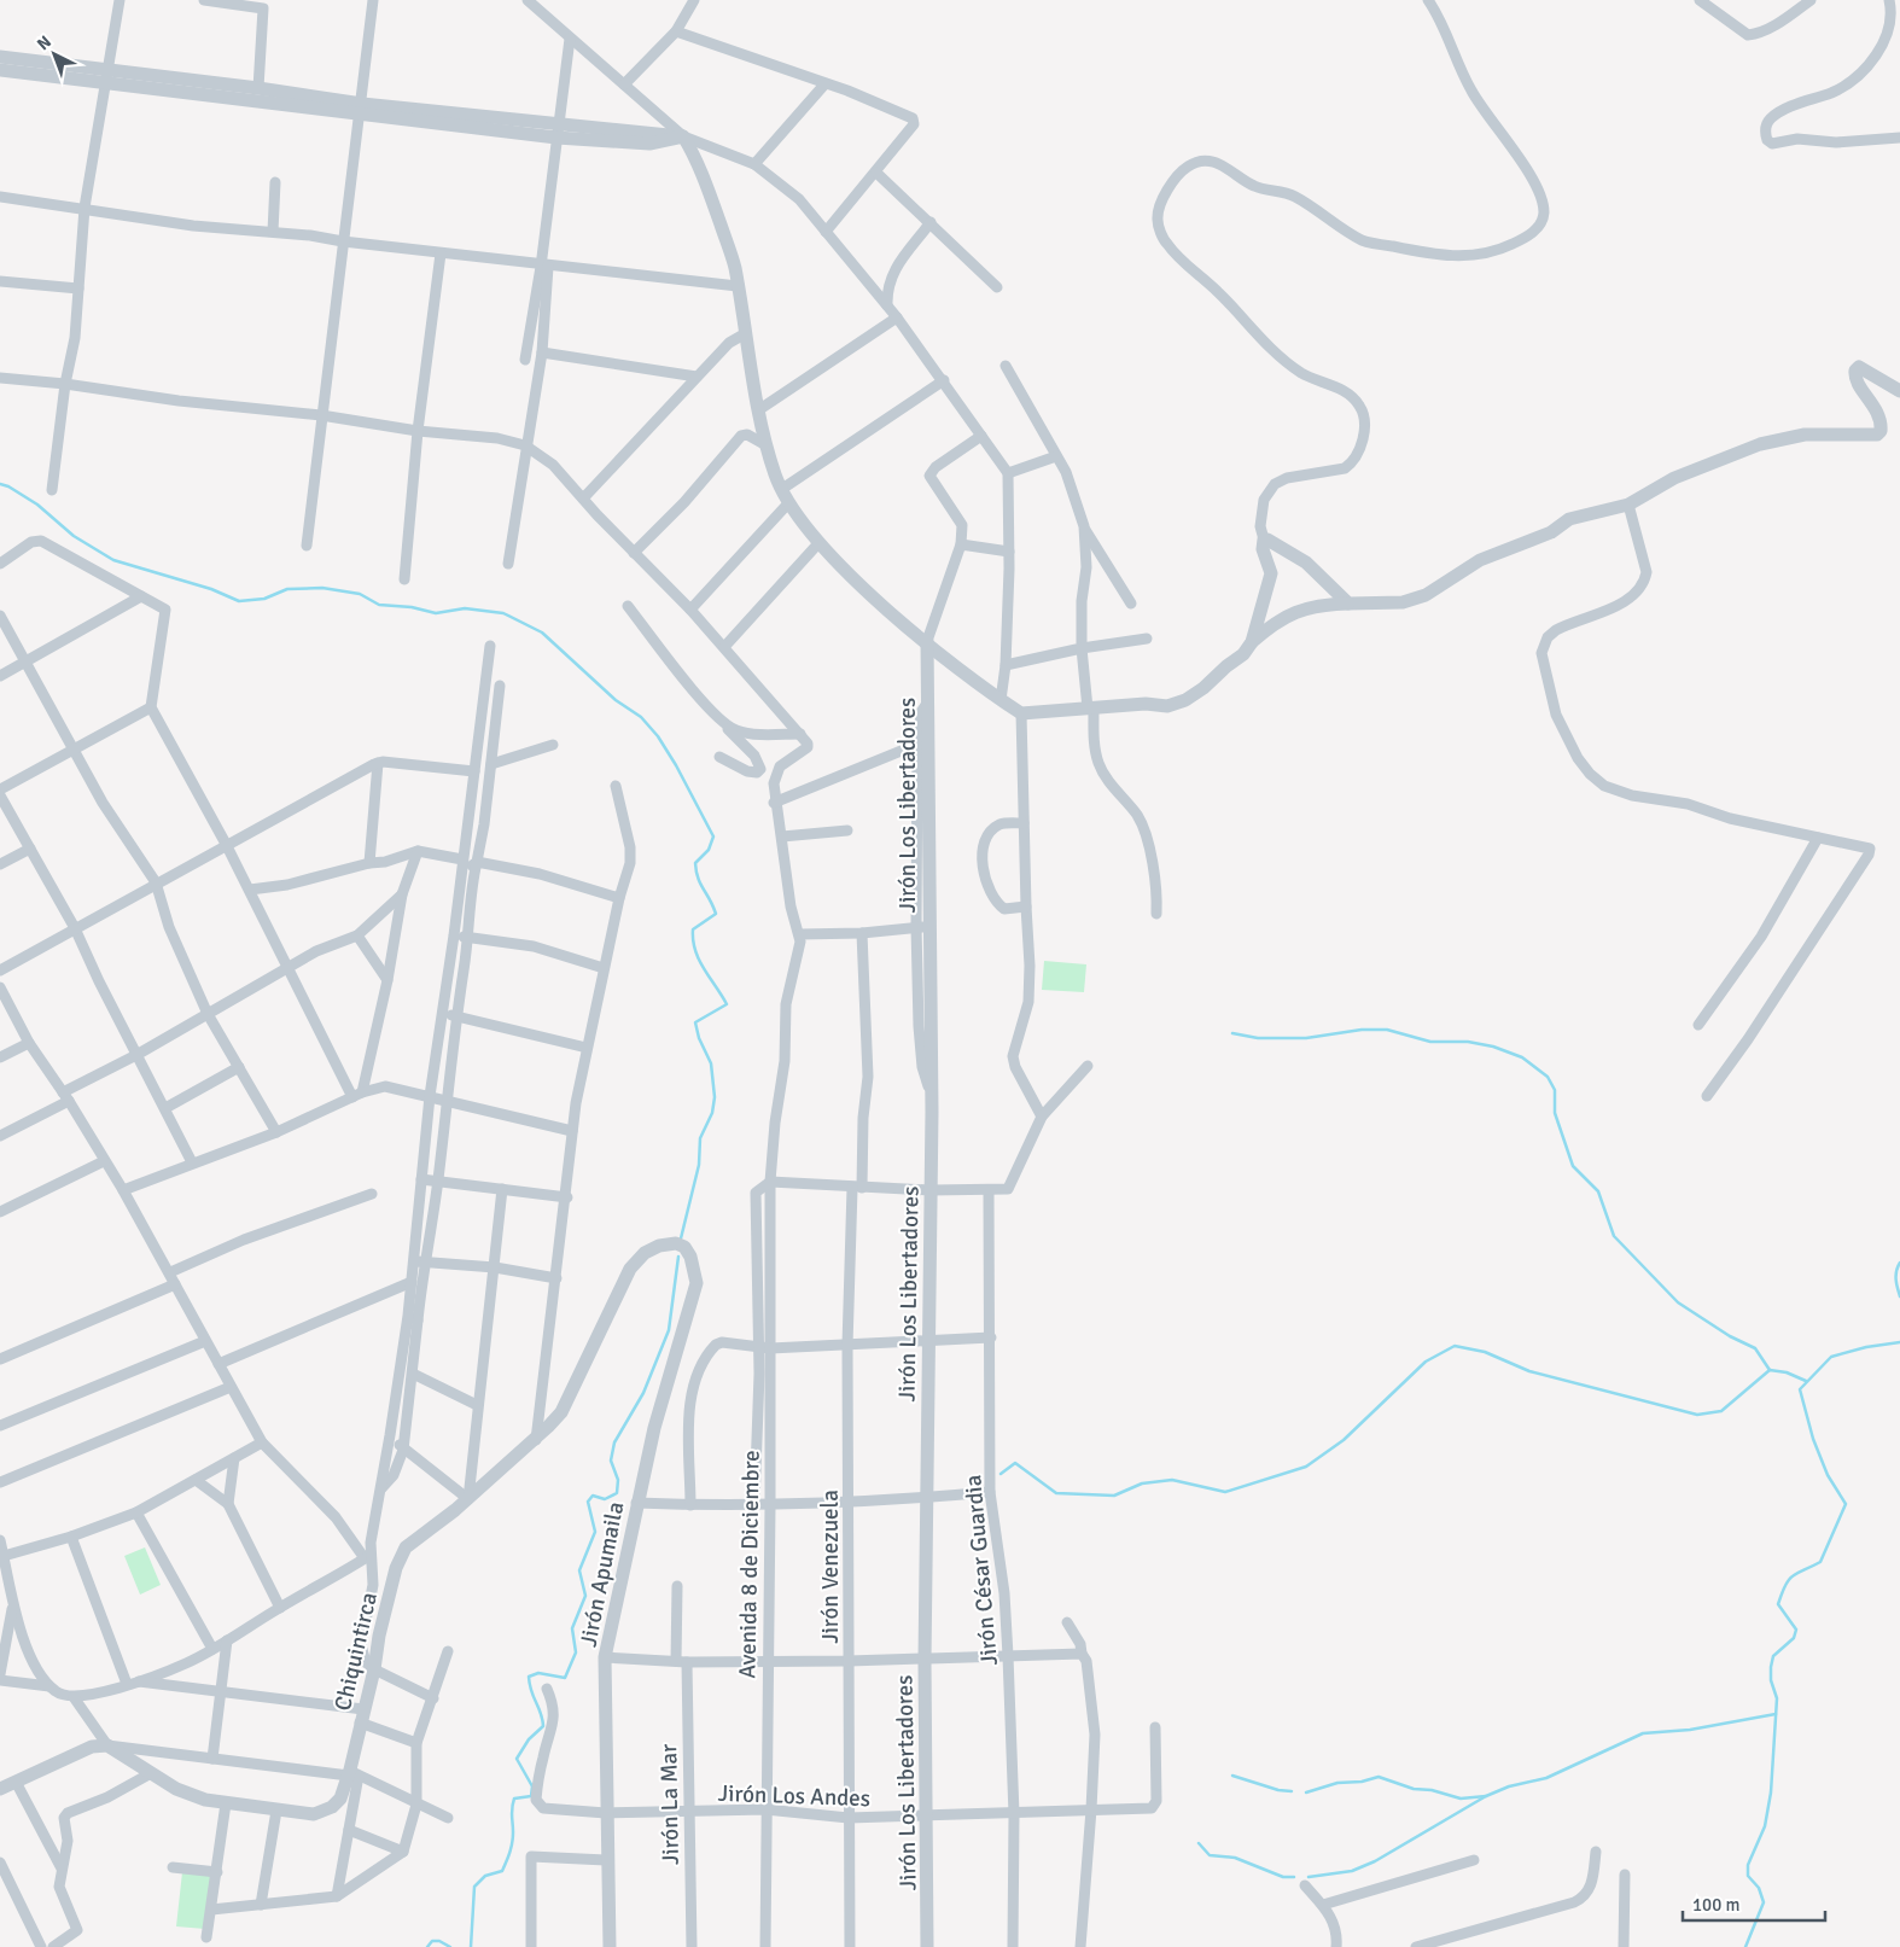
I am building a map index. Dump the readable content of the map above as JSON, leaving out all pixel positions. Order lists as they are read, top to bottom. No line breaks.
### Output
{"streets":{"street":["Jirón Los Libertadores","Avenida 8 de Diciembre","Jirón Venezuela","Jirón César Guardia","Jirón Apumaila","Chiquintirca","Jirón Los Andes","Jirón La Mar"]},"crossings":[["Jirón Los Libertadores","Jirón Los Andes"],["Avenida 8 de Diciembre","Jirón Los Andes"],["Jirón Venezuela","Jirón Los Andes"],["Jirón César Guardia","Jirón Los Andes"],["Jirón Apumaila","Chiquintirca"],["Jirón Apumaila","Jirón Los Andes"],["Jirón Los Andes","Jirón La Mar"]],"scale_bar":"100 m","north":"top left"}
